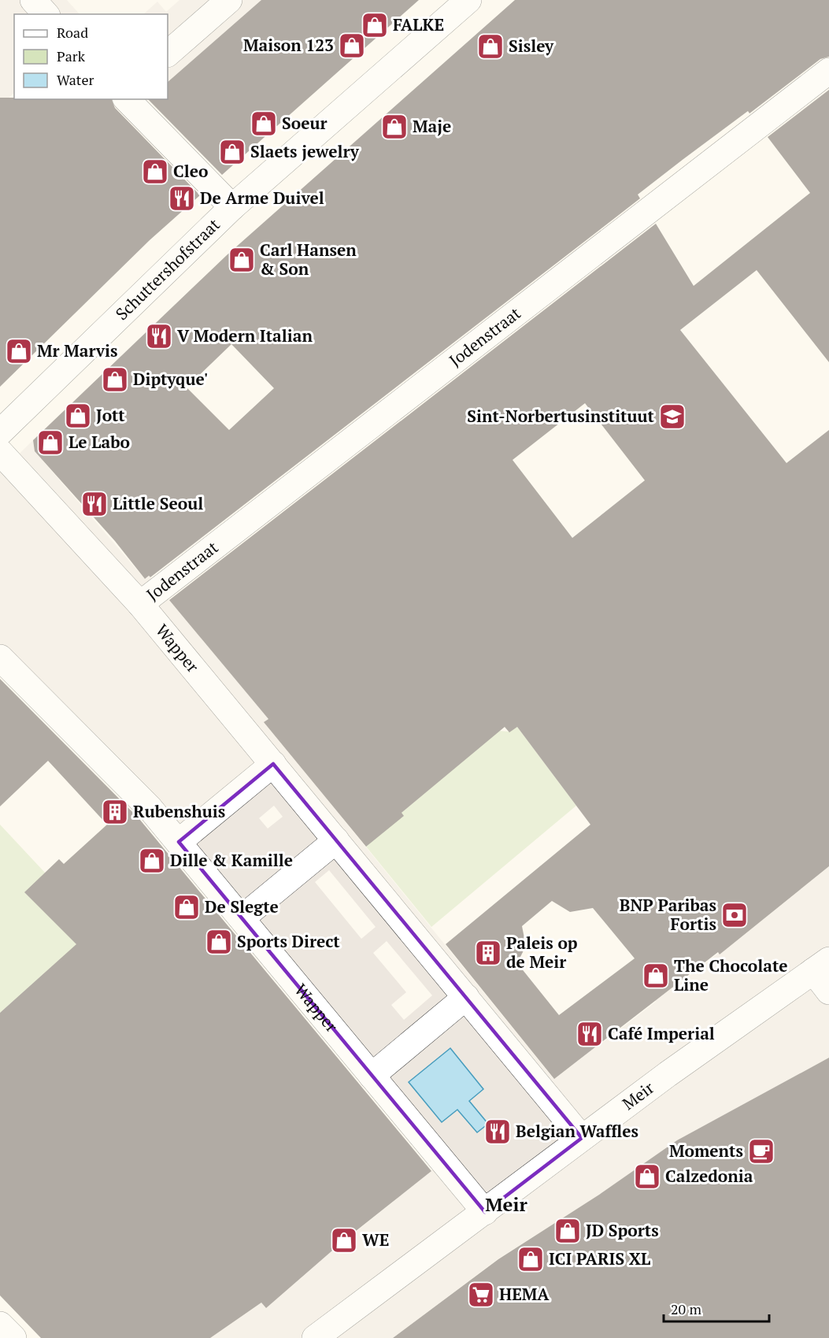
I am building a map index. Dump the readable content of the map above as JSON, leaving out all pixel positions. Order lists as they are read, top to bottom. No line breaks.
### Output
{"streets":{"street":["Schuttershofstraat","Jodenstraat","Wapper","Meir"]},"crossings":[["Jodenstraat","Wapper"],["Wapper","Meir"]],"districts":["Meir"],"places":{"shop":["FALKE","Maison 123","Sisley","Soeur","Maje","Slaets jewelry","Cleo","Carl Hansen & Son","Mr Marvis","Diptyque'","Jott","Le Labo","Dille & Kamille","De Slegte","Sports Direct","The Chocolate Line","Calzedonia","JD Sports","WE","ICI PARIS XL"],"restaurant":["De Arme Duivel","V Modern Italian","Little Seoul","Café Imperial","Belgian Waffles"],"school or university":["Sint-Norbertusinstituut"],"building":["Rubenshuis","Paleis op de Meir"],"bank":["BNP Paribas Fortis"],"cafe":["Moments"],"supermarket":["HEMA"]},"legend":["Road","Park","Water"],"scale_bar":"20 m"}
